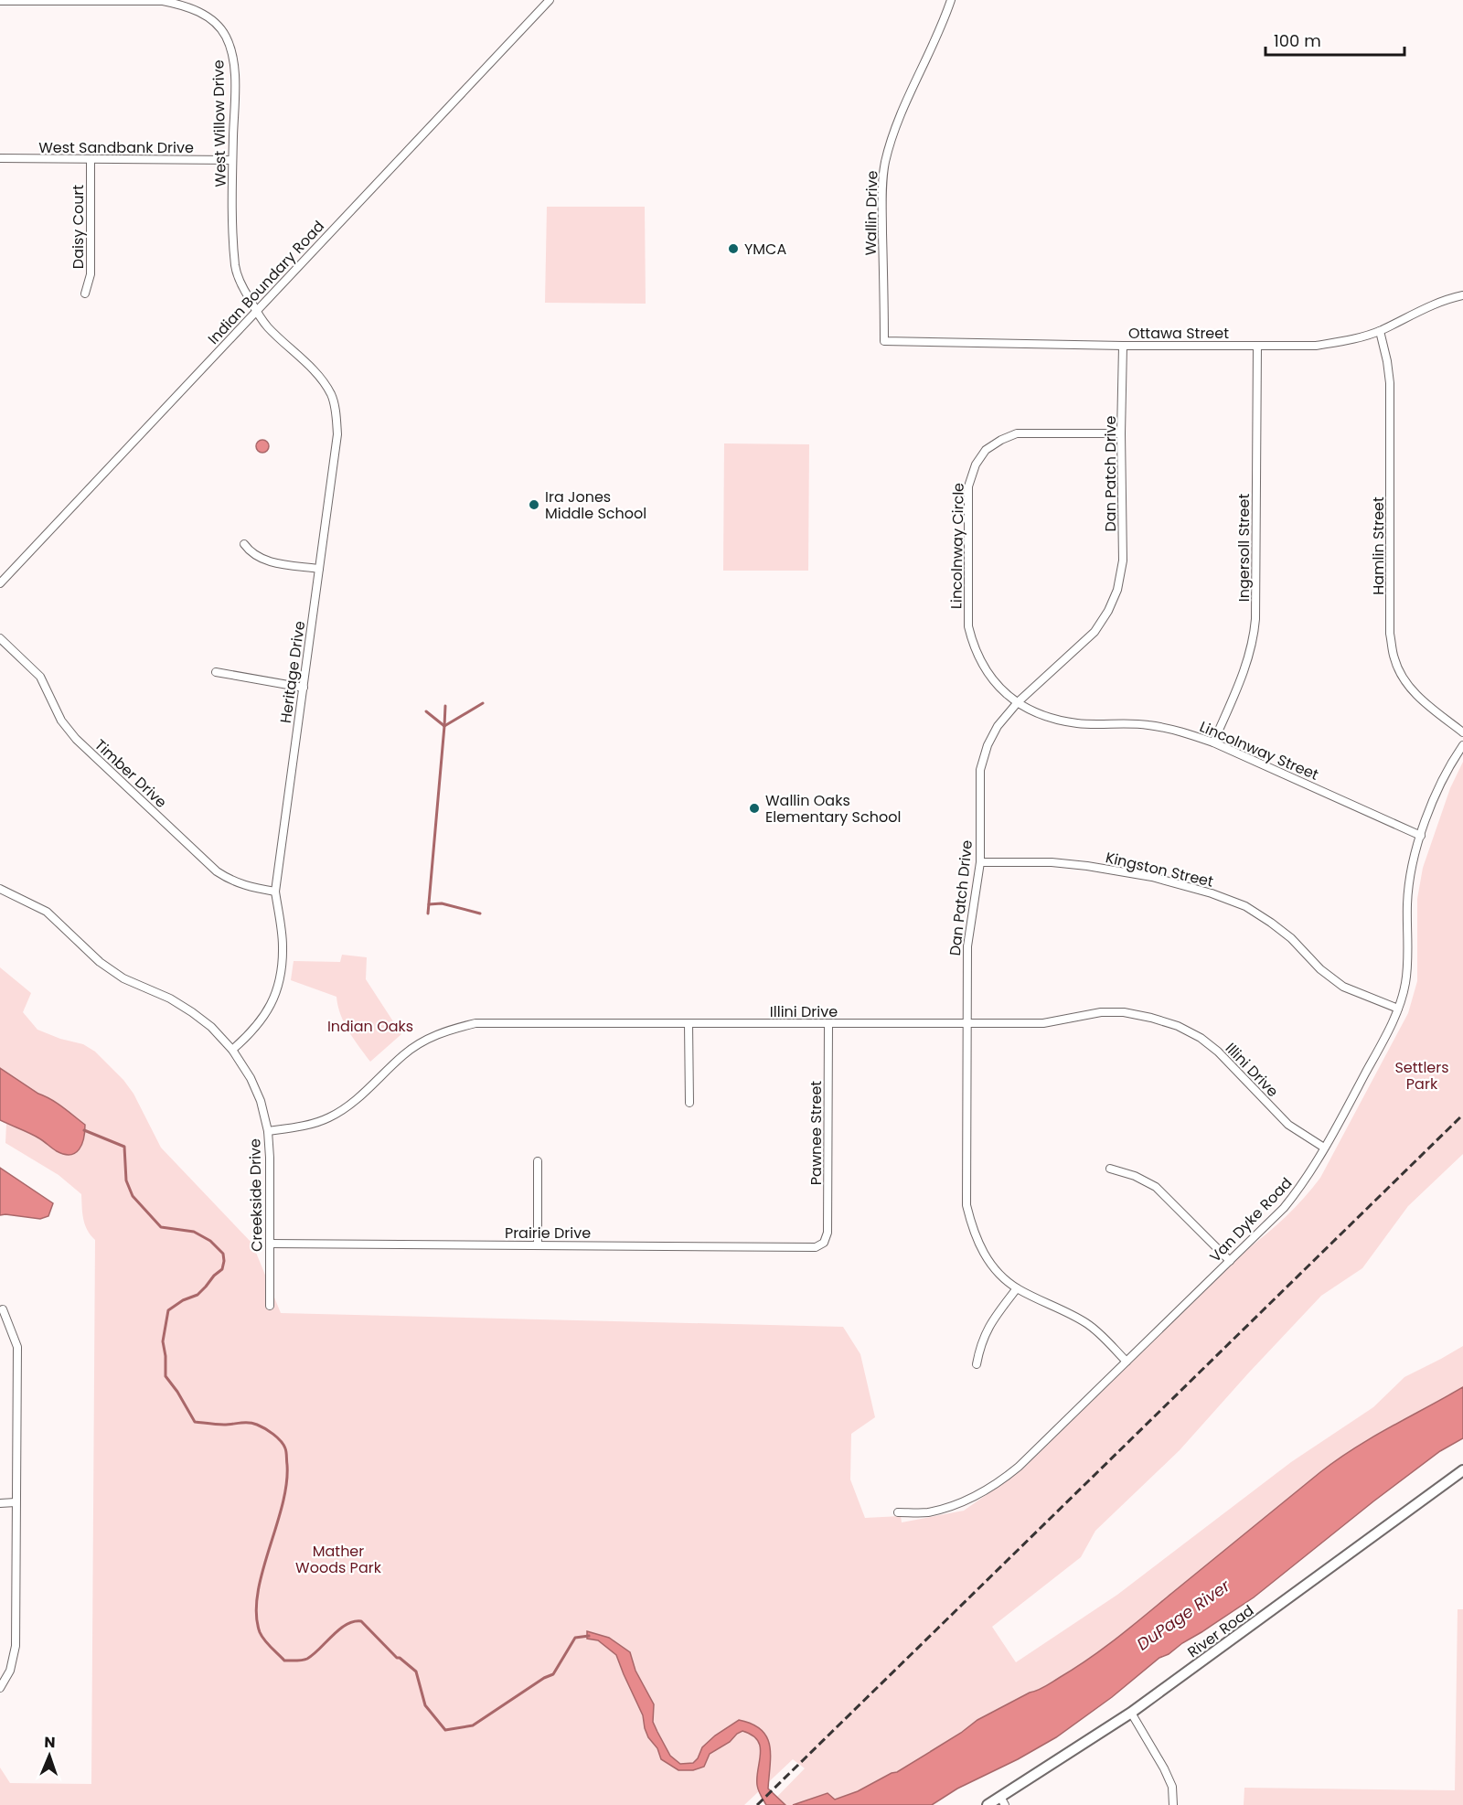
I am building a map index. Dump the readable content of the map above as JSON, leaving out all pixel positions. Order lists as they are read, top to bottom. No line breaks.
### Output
{"streets":{"street":["West Willow Drive","West Sandbank Drive","Wallin Drive","Daisy Court","Indian Boundary Road","Ottawa Street","Dan Patch Drive","Lincolnway Circle","Hamlin Street","Ingersoll Street","Heritage Drive","Lincolnway Street","Timber Drive","Kingston Street","Illini Drive","Pawnee Street","Creekside Drive","Van Dyke Road","Prairie Drive","River Road"]},"crossings":[["West Willow Drive","West Sandbank Drive"],["West Willow Drive","Indian Boundary Road"],["West Willow Drive","Heritage Drive"],["West Sandbank Drive","Daisy Court"],["Wallin Drive","Ottawa Street"],["Indian Boundary Road","Heritage Drive"],["Ottawa Street","Dan Patch Drive"],["Ottawa Street","Hamlin Street"],["Ottawa Street","Ingersoll Street"],["Dan Patch Drive","Lincolnway Circle"],["Dan Patch Drive","Lincolnway Street"],["Dan Patch Drive","Kingston Street"],["Dan Patch Drive","Illini Drive"],["Dan Patch Drive","Van Dyke Road"],["Lincolnway Circle","Lincolnway Street"],["Ingersoll Street","Lincolnway Street"],["Heritage Drive","Timber Drive"],["Heritage Drive","Creekside Drive"],["Lincolnway Street","Van Dyke Road"],["Kingston Street","Van Dyke Road"],["Illini Drive","Pawnee Street"],["Illini Drive","Creekside Drive"],["Illini Drive","Van Dyke Road"],["Pawnee Street","Prairie Drive"],["Creekside Drive","Prairie Drive"]],"water":["DuPage River"],"parks":["Indian Oaks","Settlers Park","Mather Woods Park"],"places":["YMCA","Ira Jones Middle School","Wallin Oaks Elementary School"],"scale_bar":"100 m","north":"top"}
